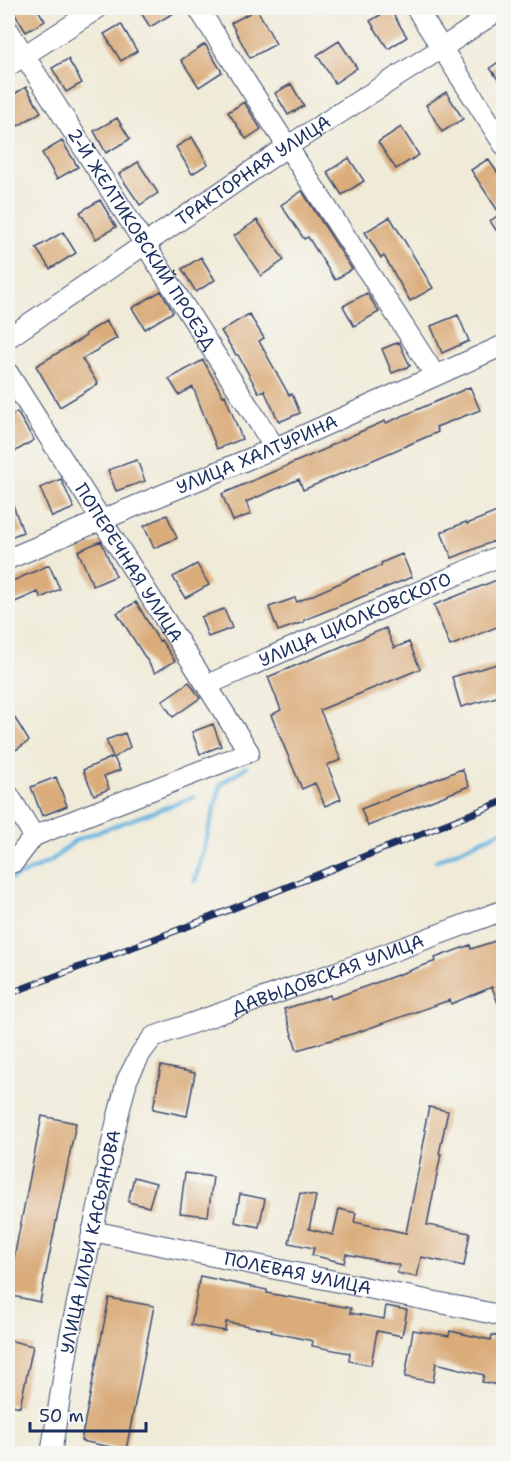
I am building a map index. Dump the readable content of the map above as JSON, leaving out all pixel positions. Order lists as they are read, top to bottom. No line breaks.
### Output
{"streets":{"street":["ТРАКТОРНАЯ УЛИЦА","2-Й ЖЕЛТИКОВСКИЙ ПРОЕЗД","УЛИЦА ХАЛТУРИНА","ПОПЕРЕЧНАЯ УЛИЦА","УЛИЦА ЦИОЛКОВСКОГО","ДАВЫДОВСКАЯ УЛИЦА","УЛИЦА ИЛЬИ КАСЬЯНОВА","ПОЛЕВАЯ УЛИЦА"]},"crossings":[["ТРАКТОРНАЯ УЛИЦА","2-Й ЖЕЛТИКОВСКИЙ ПРОЕЗД"],["2-Й ЖЕЛТИКОВСКИЙ ПРОЕЗД","УЛИЦА ХАЛТУРИНА"],["УЛИЦА ХАЛТУРИНА","ПОПЕРЕЧНАЯ УЛИЦА"],["ПОПЕРЕЧНАЯ УЛИЦА","УЛИЦА ЦИОЛКОВСКОГО"],["ДАВЫДОВСКАЯ УЛИЦА","УЛИЦА ИЛЬИ КАСЬЯНОВА"],["УЛИЦА ИЛЬИ КАСЬЯНОВА","ПОЛЕВАЯ УЛИЦА"]],"scale_bar":"50 m"}
